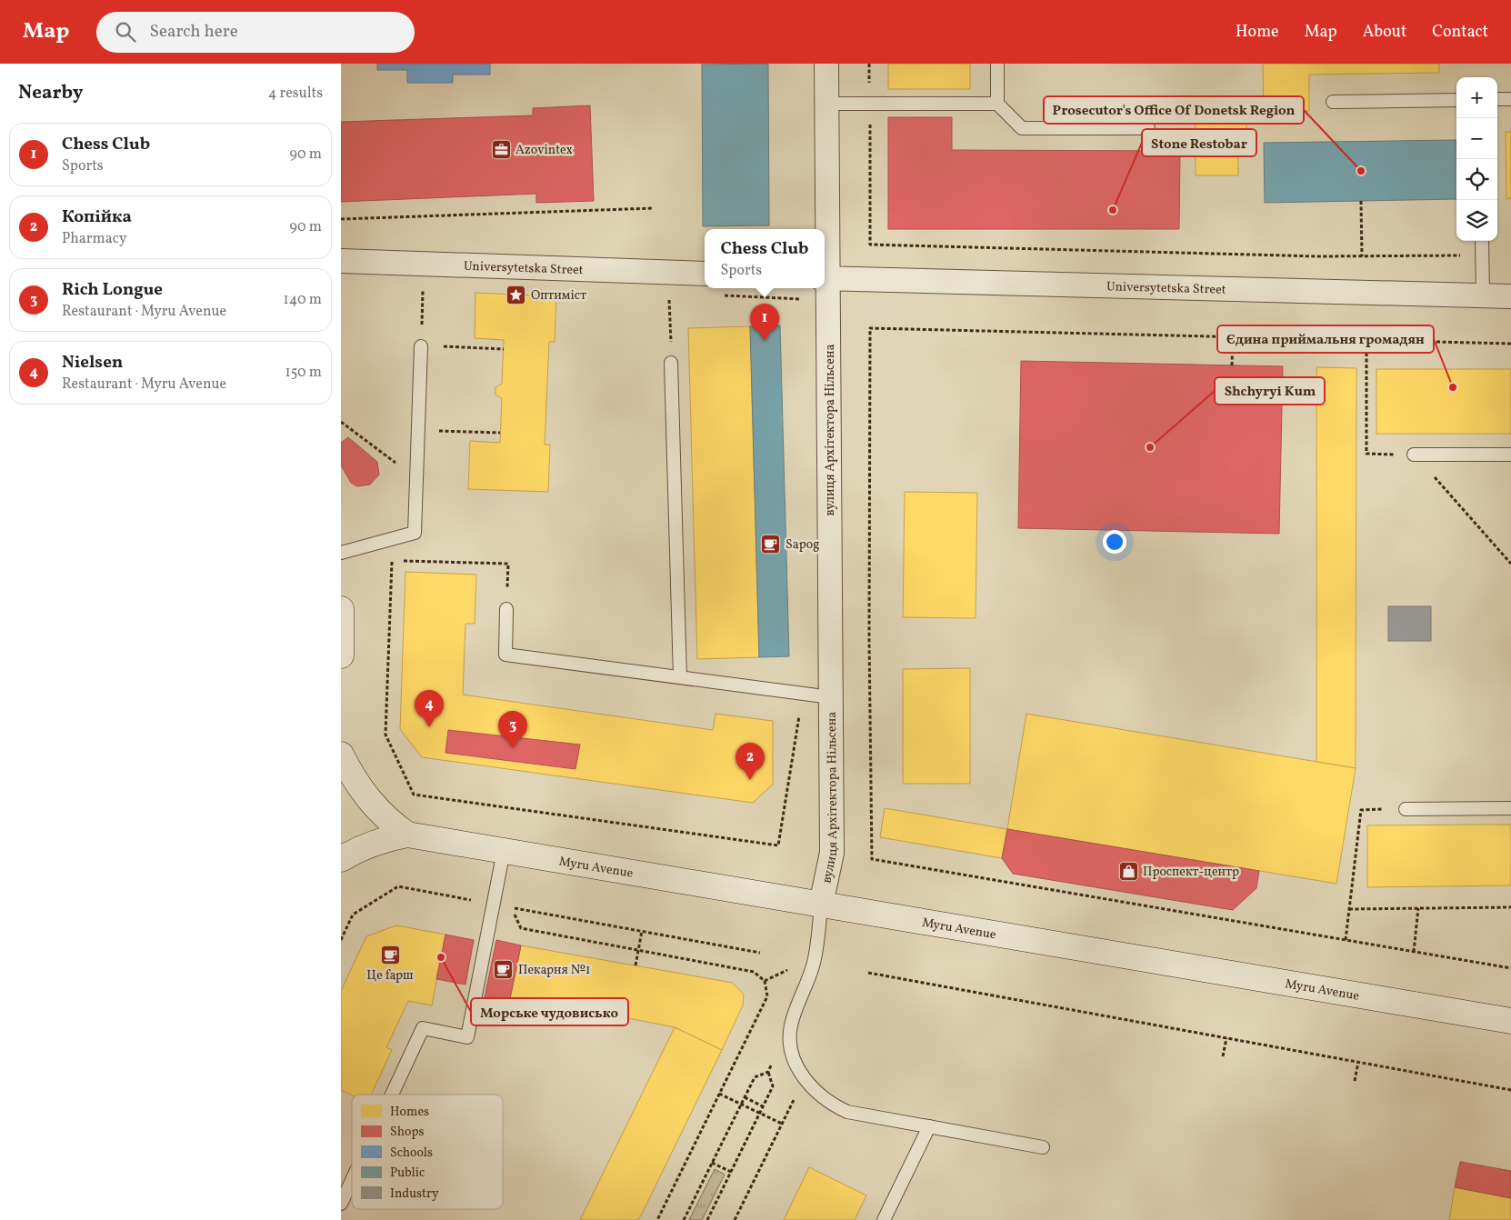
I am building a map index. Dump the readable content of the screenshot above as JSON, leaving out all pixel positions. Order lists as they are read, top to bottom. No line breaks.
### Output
{"streets":{"main road":["Myru Avenue"],"street":["Universytetska Street","вулиця Архітектора Нільсена"]},"crossings":[["Universytetska Street","вулиця Архітектора Нільсена"],["вулиця Архітектора Нільсена","Myru Avenue"]],"places":{"office":["Azovintex"],"other":["Prosecutor's Office Of Donetsk Region","Stone Restobar","Єдина приймальня громадян","Shchyryi Kum","Морське чудовисько"],"place":["Оптиміст"],"cafe":["Sapog","Це fарш","Пекарня №1"],"shop":["Проспект-центр"]},"legend":["Homes","Shops","Schools","Public","Industry"],"page":{"header":"Map","search":"Search here","nav":["Home","Map","About","Contact"],"heading":["Nearby","4 results"],"map_buttons":["+","−"],"list":[{"mark":"1","name":"Chess Club","note":"Sports","value":"90 m"},{"mark":"2","name":"Копійка","note":"Pharmacy","value":"90 m"},{"mark":"3","name":"Rich Longue","note":"Restaurant · Myru Avenue","value":"140 m"},{"mark":"4","name":"Nielsen","note":"Restaurant · Myru Avenue","value":"150 m"}],"popup":["Chess Club","Sports"],"pins":["1","4","3","2"]}}
